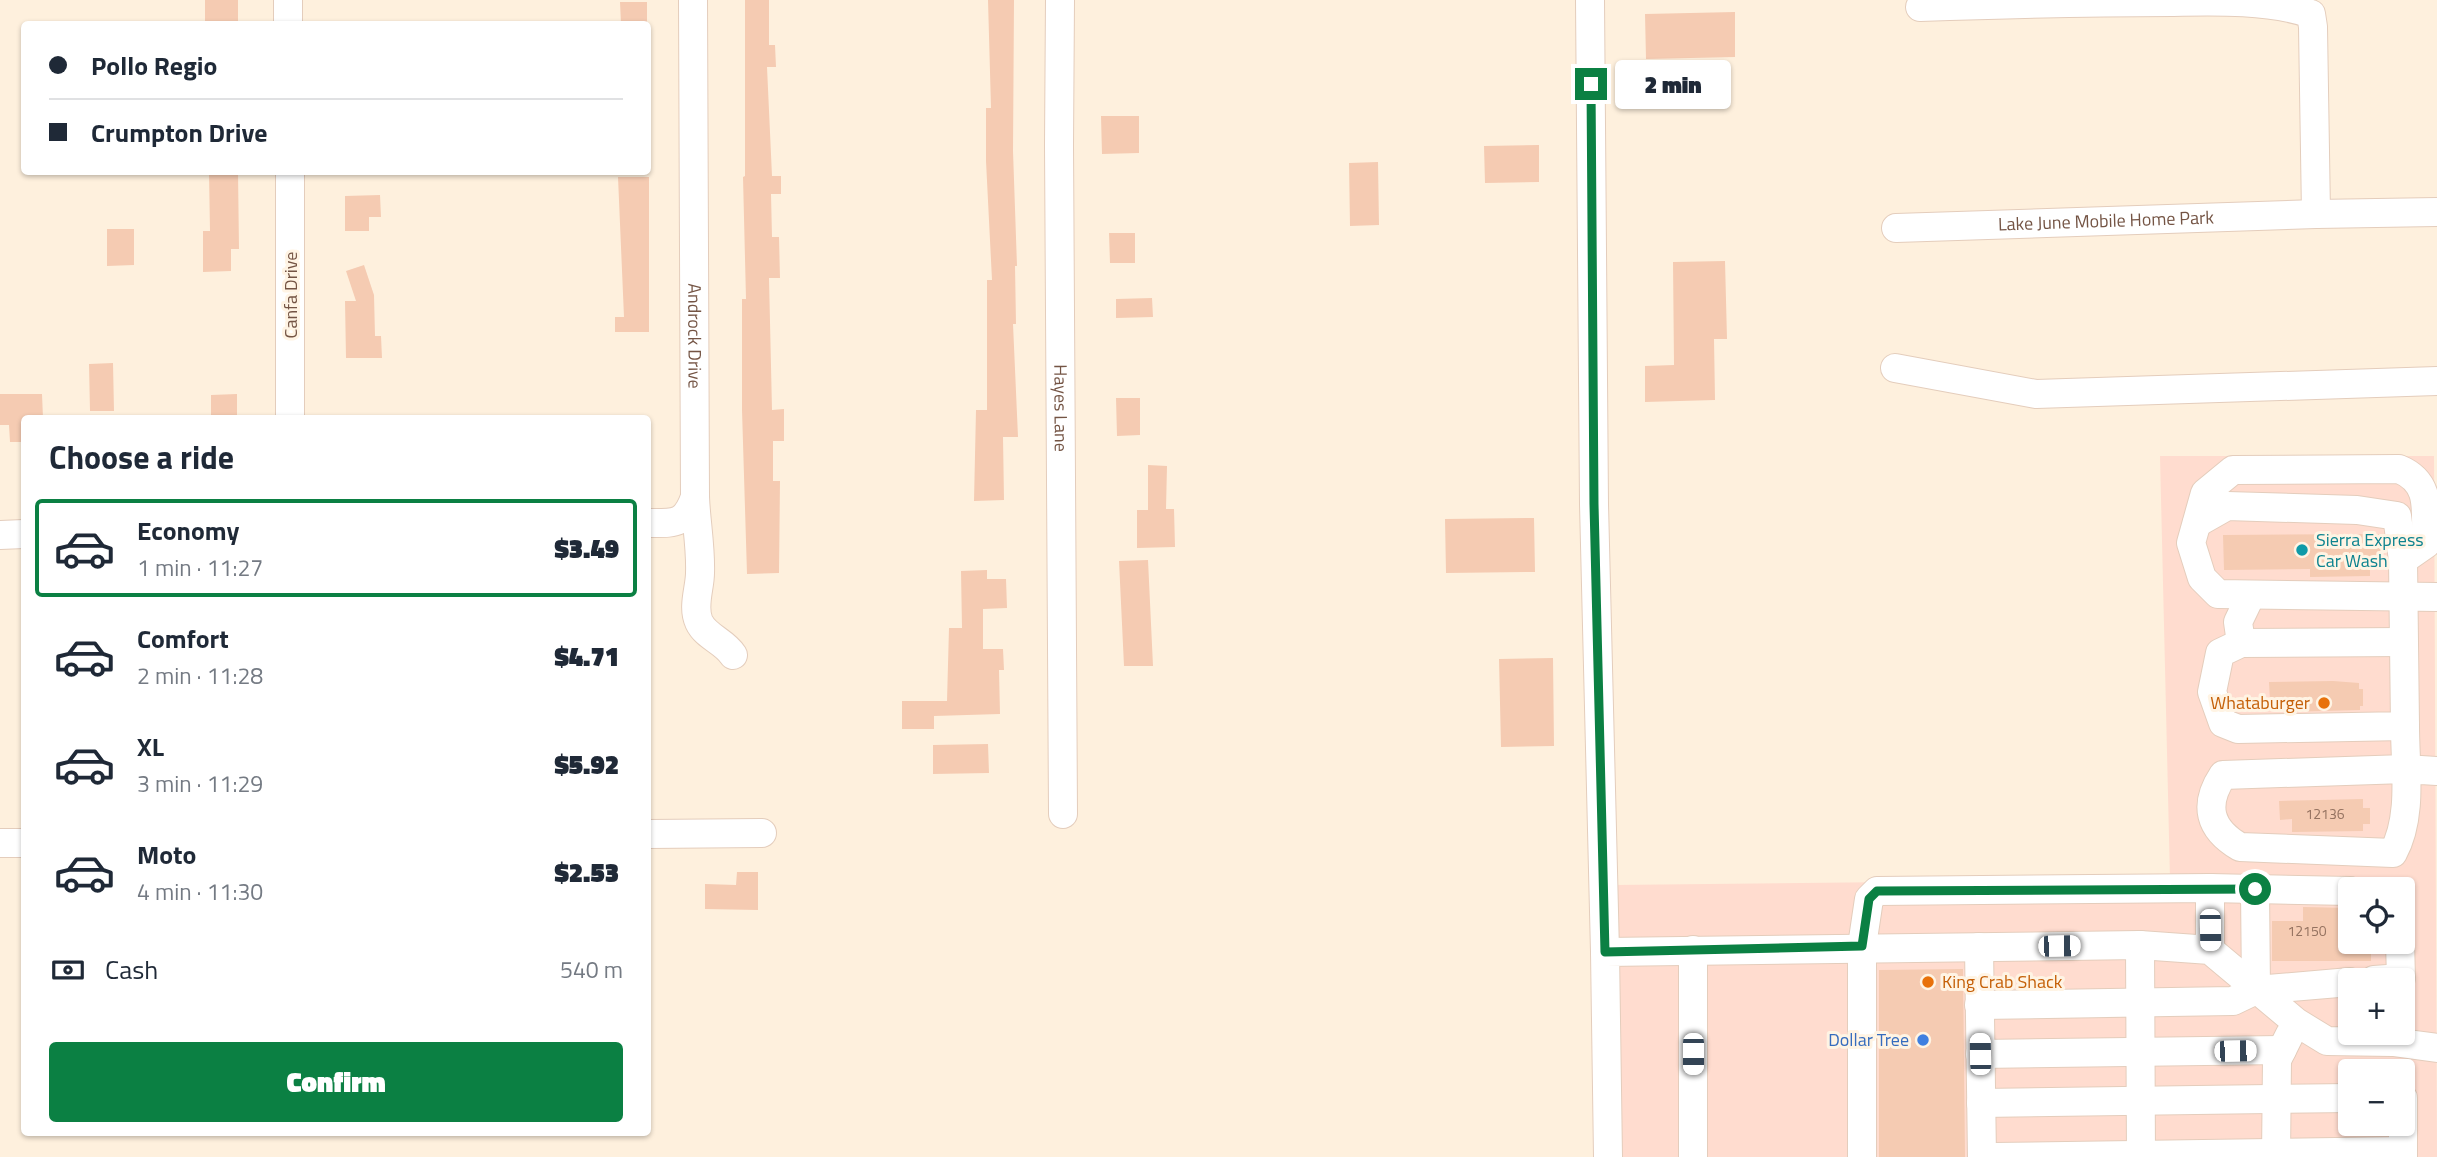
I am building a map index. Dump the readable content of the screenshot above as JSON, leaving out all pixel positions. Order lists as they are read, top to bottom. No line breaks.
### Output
{"streets":{"street":["Lake June Mobile Home Park","Canfa Drive","Androck Drive","Hayes Lane"]},"places":["Sierra Express Car Wash","Whataburger","King Crab Shack","Dollar Tree"],"house_numbers":["12136","12150"],"page":{"banner":["Pollo Regio","Crumpton Drive"],"bubble":"2 min","heading":"Choose a ride","list":[{"name":"Economy","note":"1 min · 11:27","value":"$3.49"},{"name":"Comfort","note":"2 min · 11:28","value":"$4.71"},{"name":"XL","note":"3 min · 11:29","value":"$5.92"},{"name":"Moto","note":"4 min · 11:30","value":"$2.53"}],"map_buttons":["+","−"],"pay":["Cash","540 m"],"buttons":"Confirm"}}
